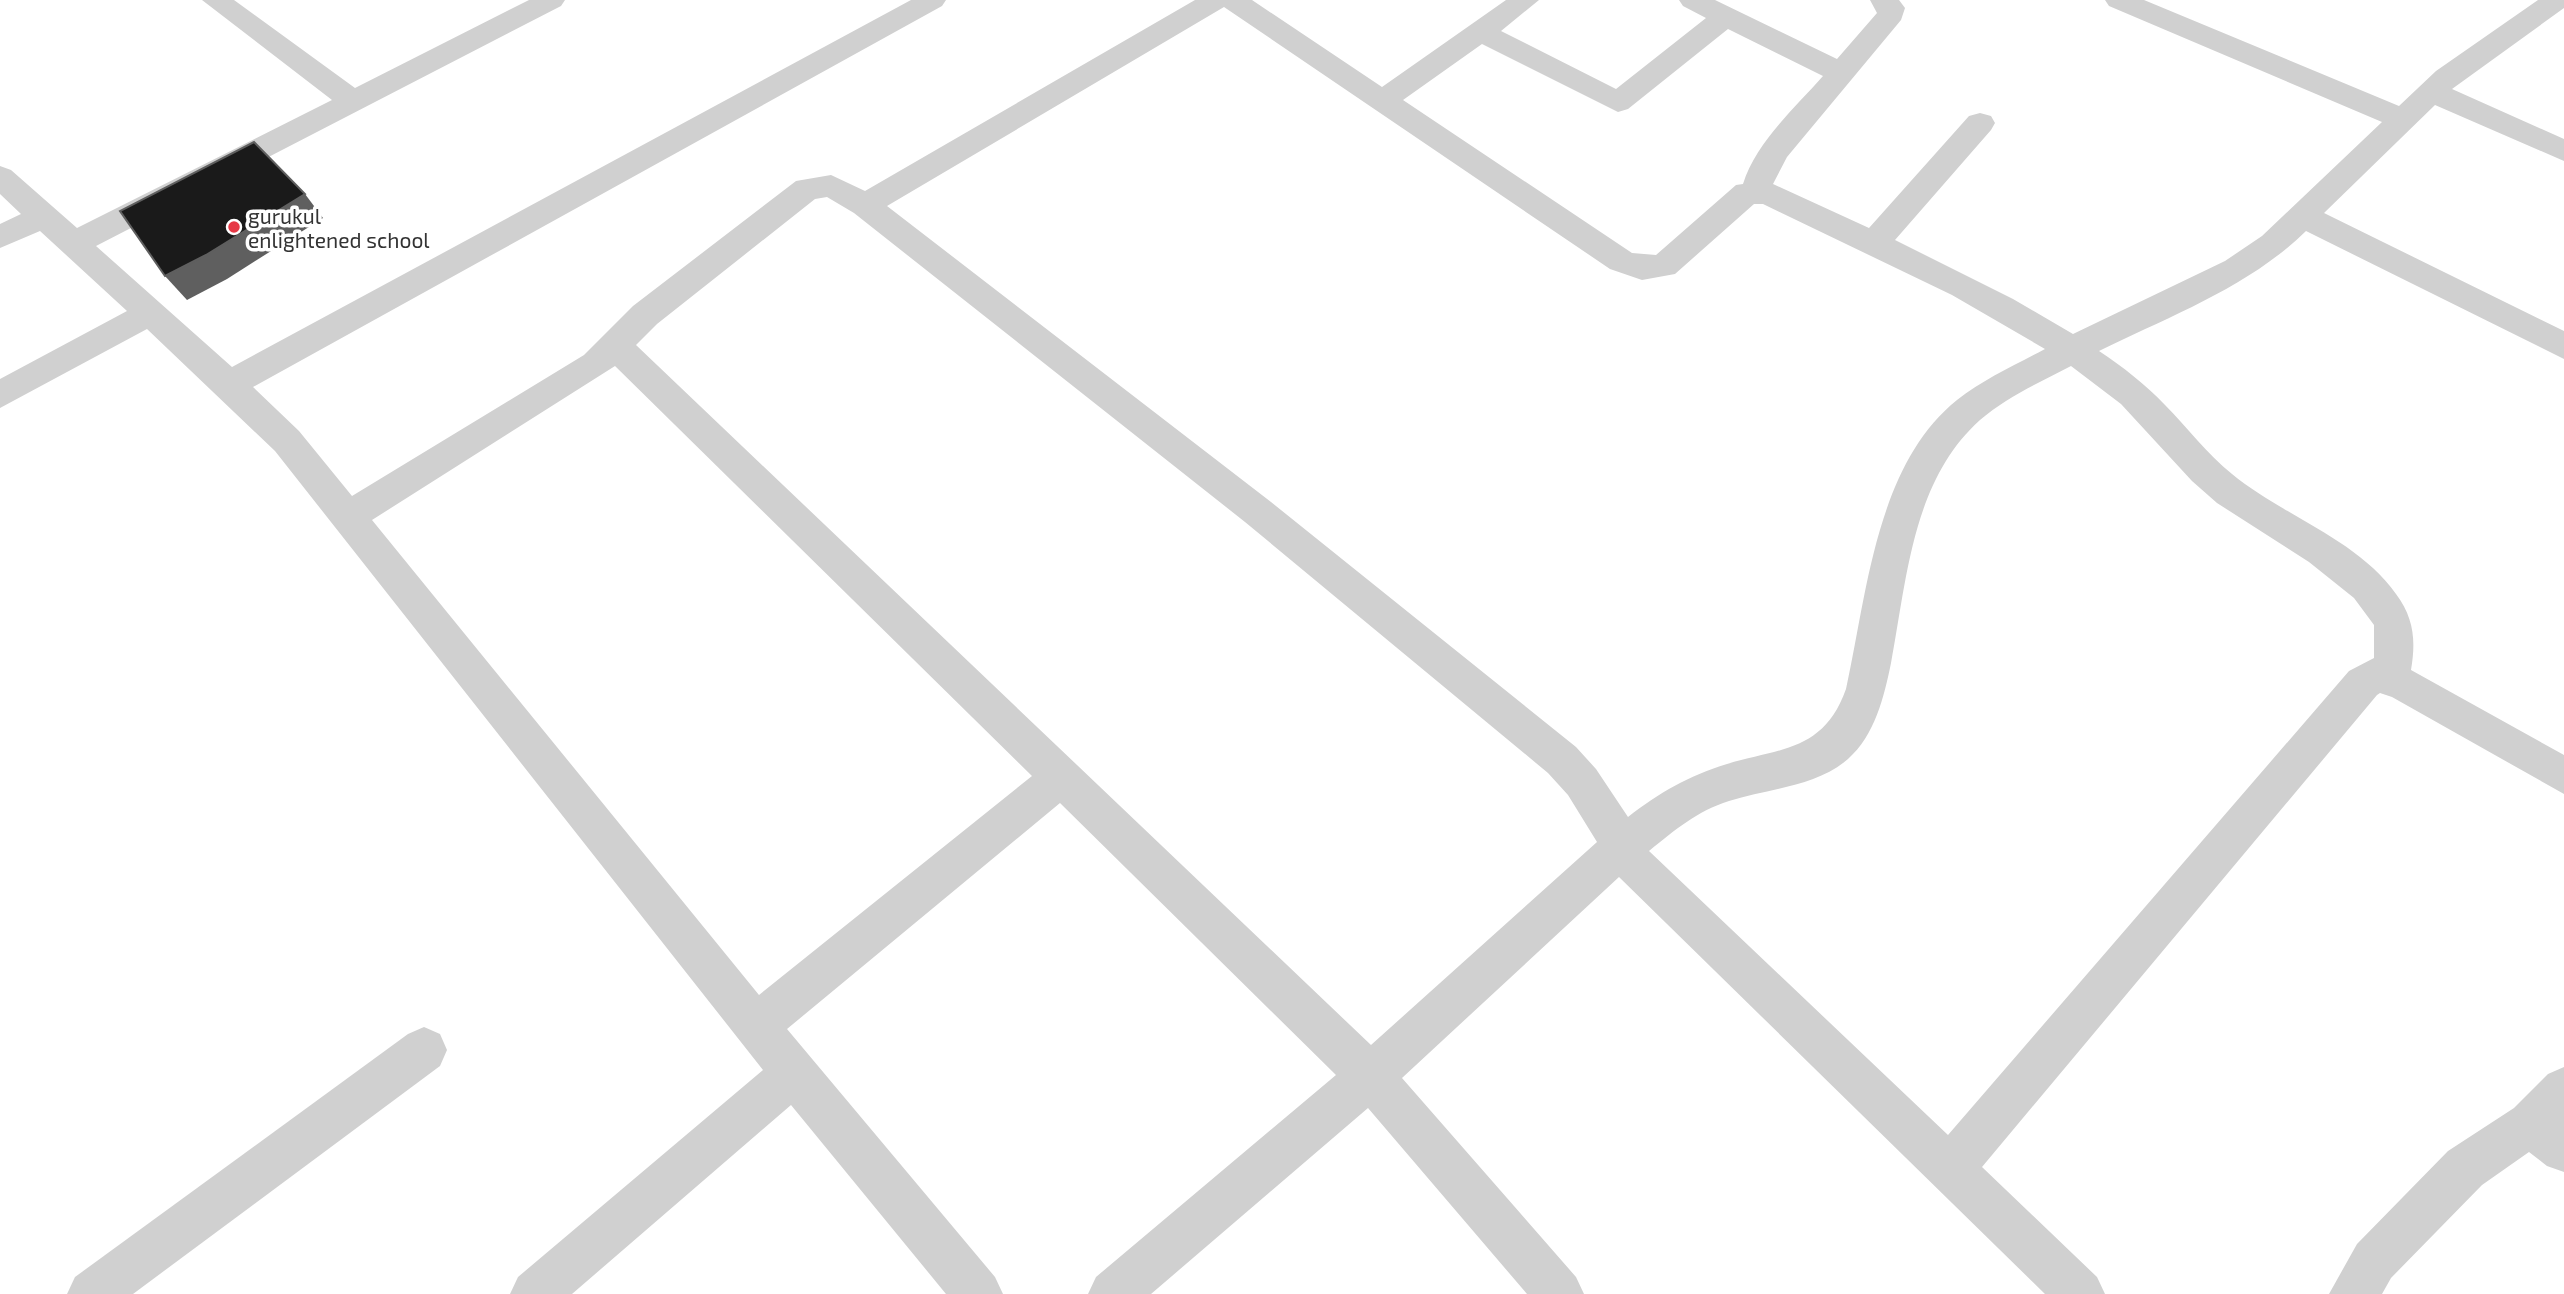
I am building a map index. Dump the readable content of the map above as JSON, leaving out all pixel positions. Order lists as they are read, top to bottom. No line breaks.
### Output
{"places":["gurukul enlightened school"]}
